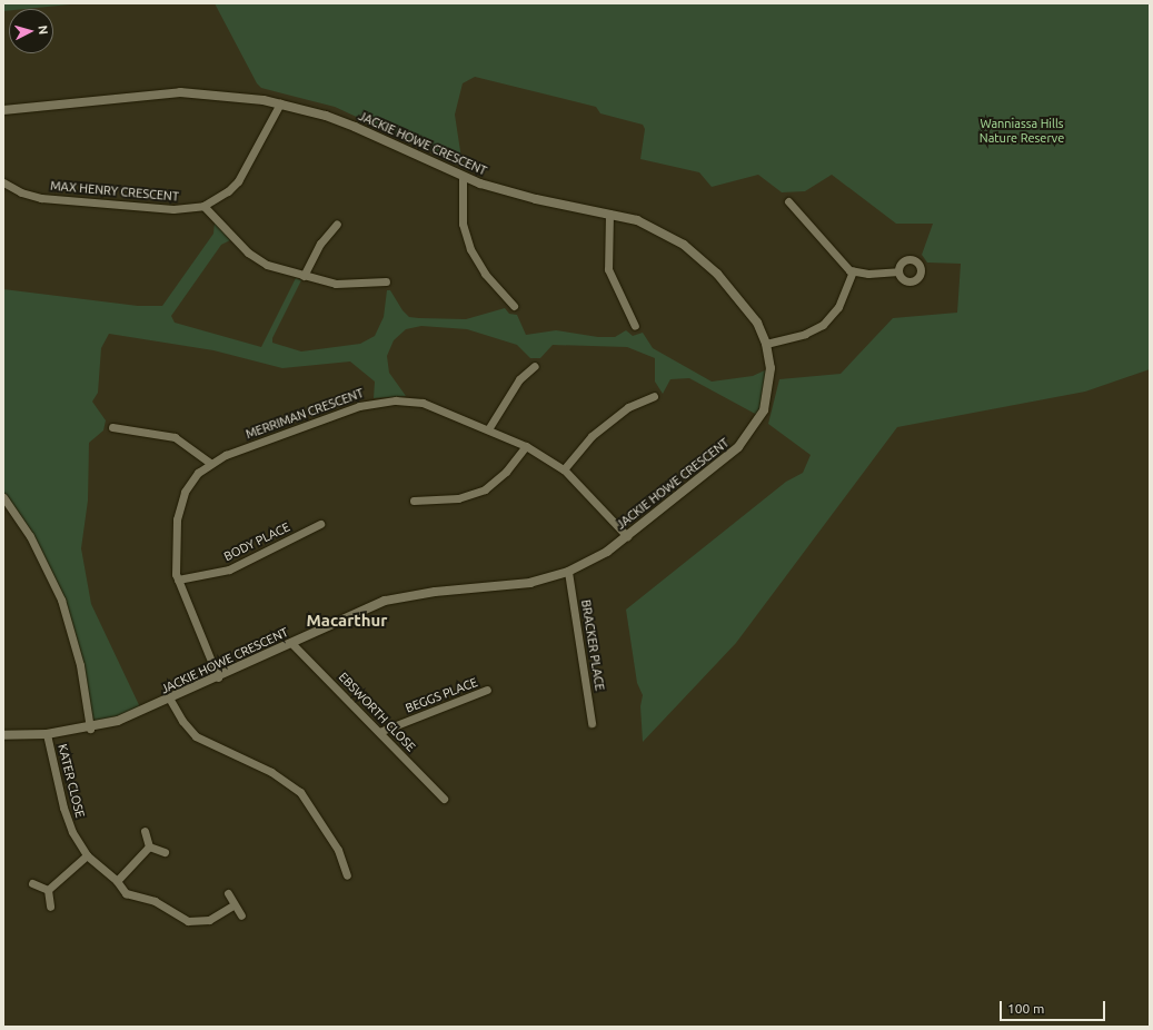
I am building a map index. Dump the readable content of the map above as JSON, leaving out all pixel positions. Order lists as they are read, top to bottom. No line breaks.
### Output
{"streets":{"street":["JACKIE HOWE CRESCENT","MAX HENRY CRESCENT","MERRIMAN CRESCENT","BODY PLACE","BRACKER PLACE","BEGGS PLACE","EBSWORTH CLOSE","KATER CLOSE"]},"crossings":[["JACKIE HOWE CRESCENT","MAX HENRY CRESCENT"],["JACKIE HOWE CRESCENT","MERRIMAN CRESCENT"],["JACKIE HOWE CRESCENT","BRACKER PLACE"],["JACKIE HOWE CRESCENT","EBSWORTH CLOSE"],["JACKIE HOWE CRESCENT","KATER CLOSE"],["MERRIMAN CRESCENT","BODY PLACE"],["BEGGS PLACE","EBSWORTH CLOSE"]],"districts":["Macarthur"],"parks":["Wanniassa Hills Nature Reserve"],"scale_bar":"100 m","north":"right"}
